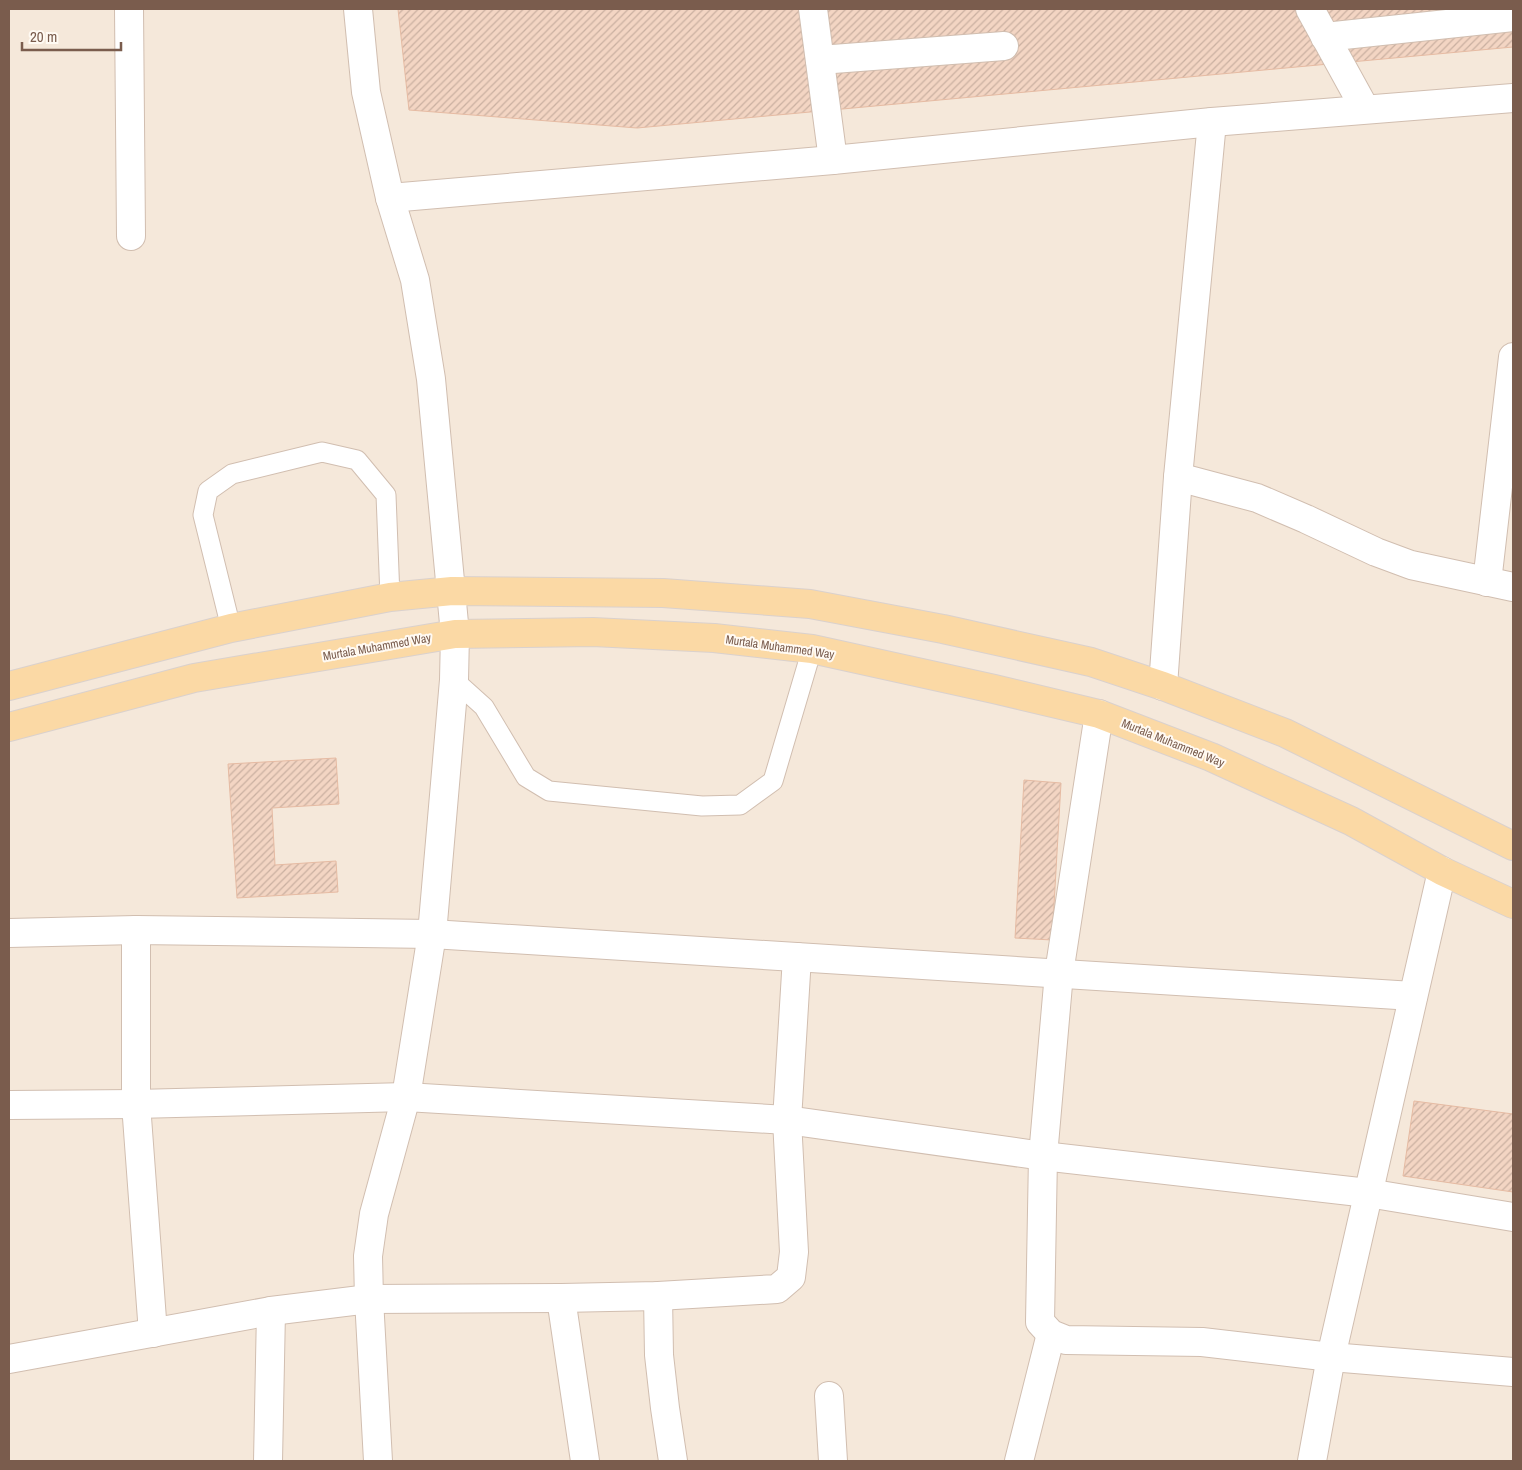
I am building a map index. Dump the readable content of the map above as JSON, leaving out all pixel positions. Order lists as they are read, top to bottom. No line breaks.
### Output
{"streets":{"main road":["Murtala Muhammed Way"]},"scale_bar":"20 m"}
